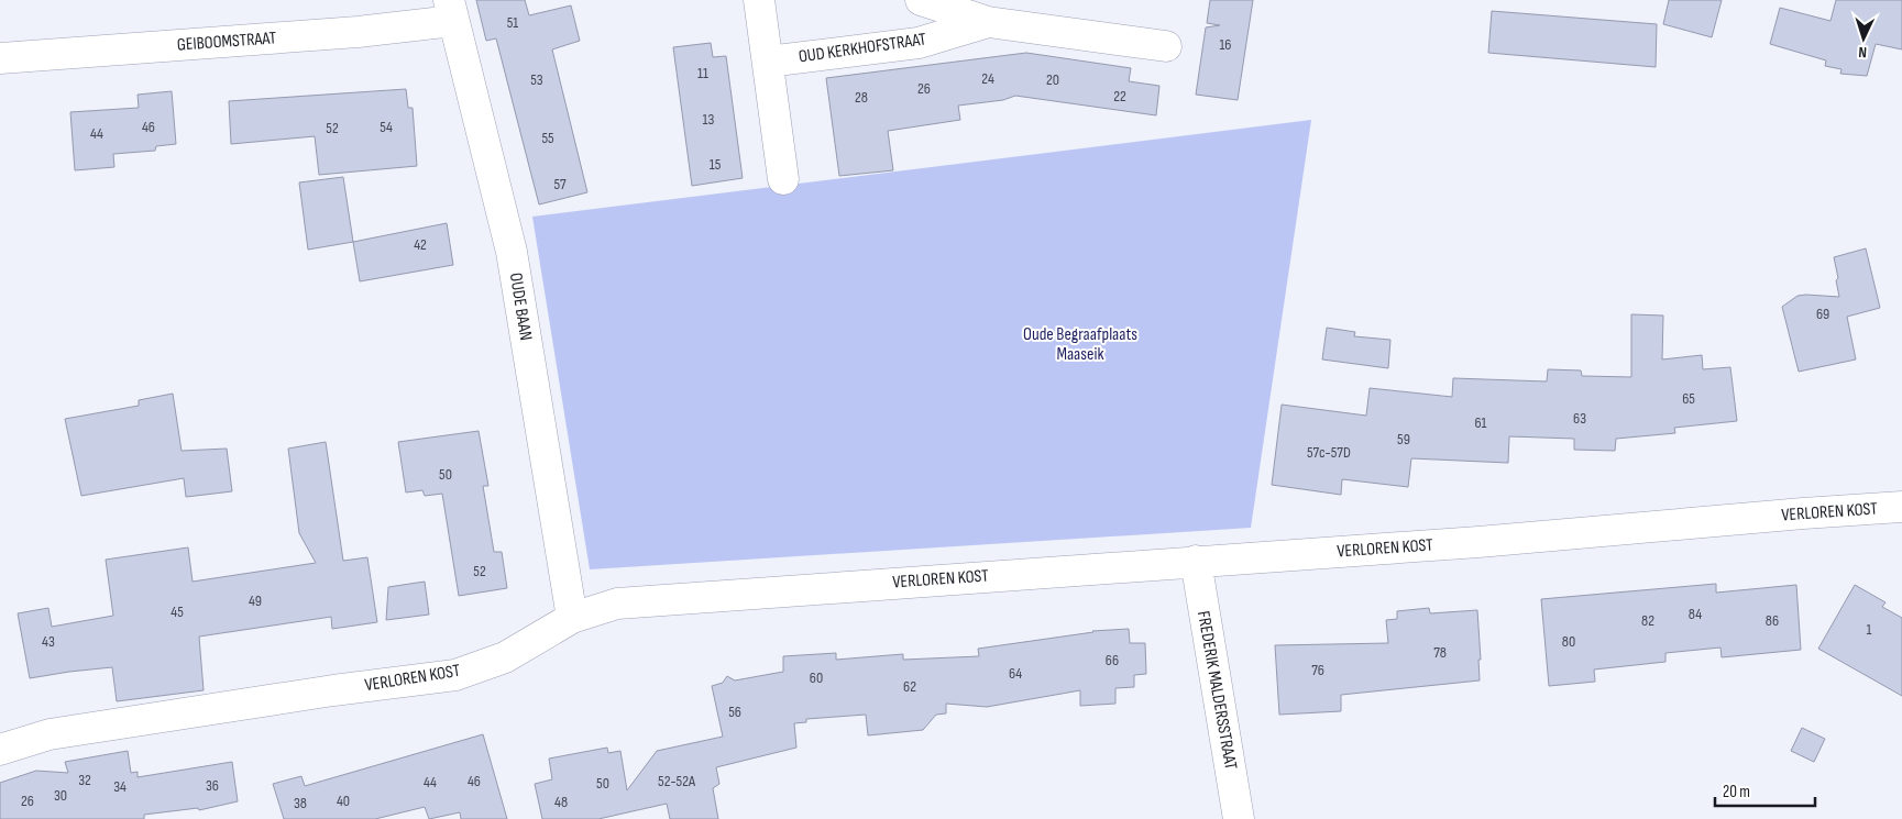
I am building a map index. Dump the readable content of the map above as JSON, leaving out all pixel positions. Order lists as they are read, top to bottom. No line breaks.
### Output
{"streets":{"street":["GEIBOOMSTRAAT","OUD KERKHOFSTRAAT","OUDE BAAN","VERLOREN KOST","FREDERIK MALDERSSTRAAT"]},"crossings":[["GEIBOOMSTRAAT","OUDE BAAN"],["OUDE BAAN","VERLOREN KOST"],["VERLOREN KOST","FREDERIK MALDERSSTRAAT"]],"parks":["Oude Begraafplaats Maaseik"],"house_numbers":["51","16","11","24","53","20","26","22","28","13","46","54","52","44","55","15","57","42","69","65","63","61","59","57c-57D","50","52","49","45","84","82","86","1","43","80","78","66","76","64","60","62","56","32","46","52-52A","44","50","36","34","30","26","40","48","38"],"scale_bar":"20 m","north":"bottom"}
